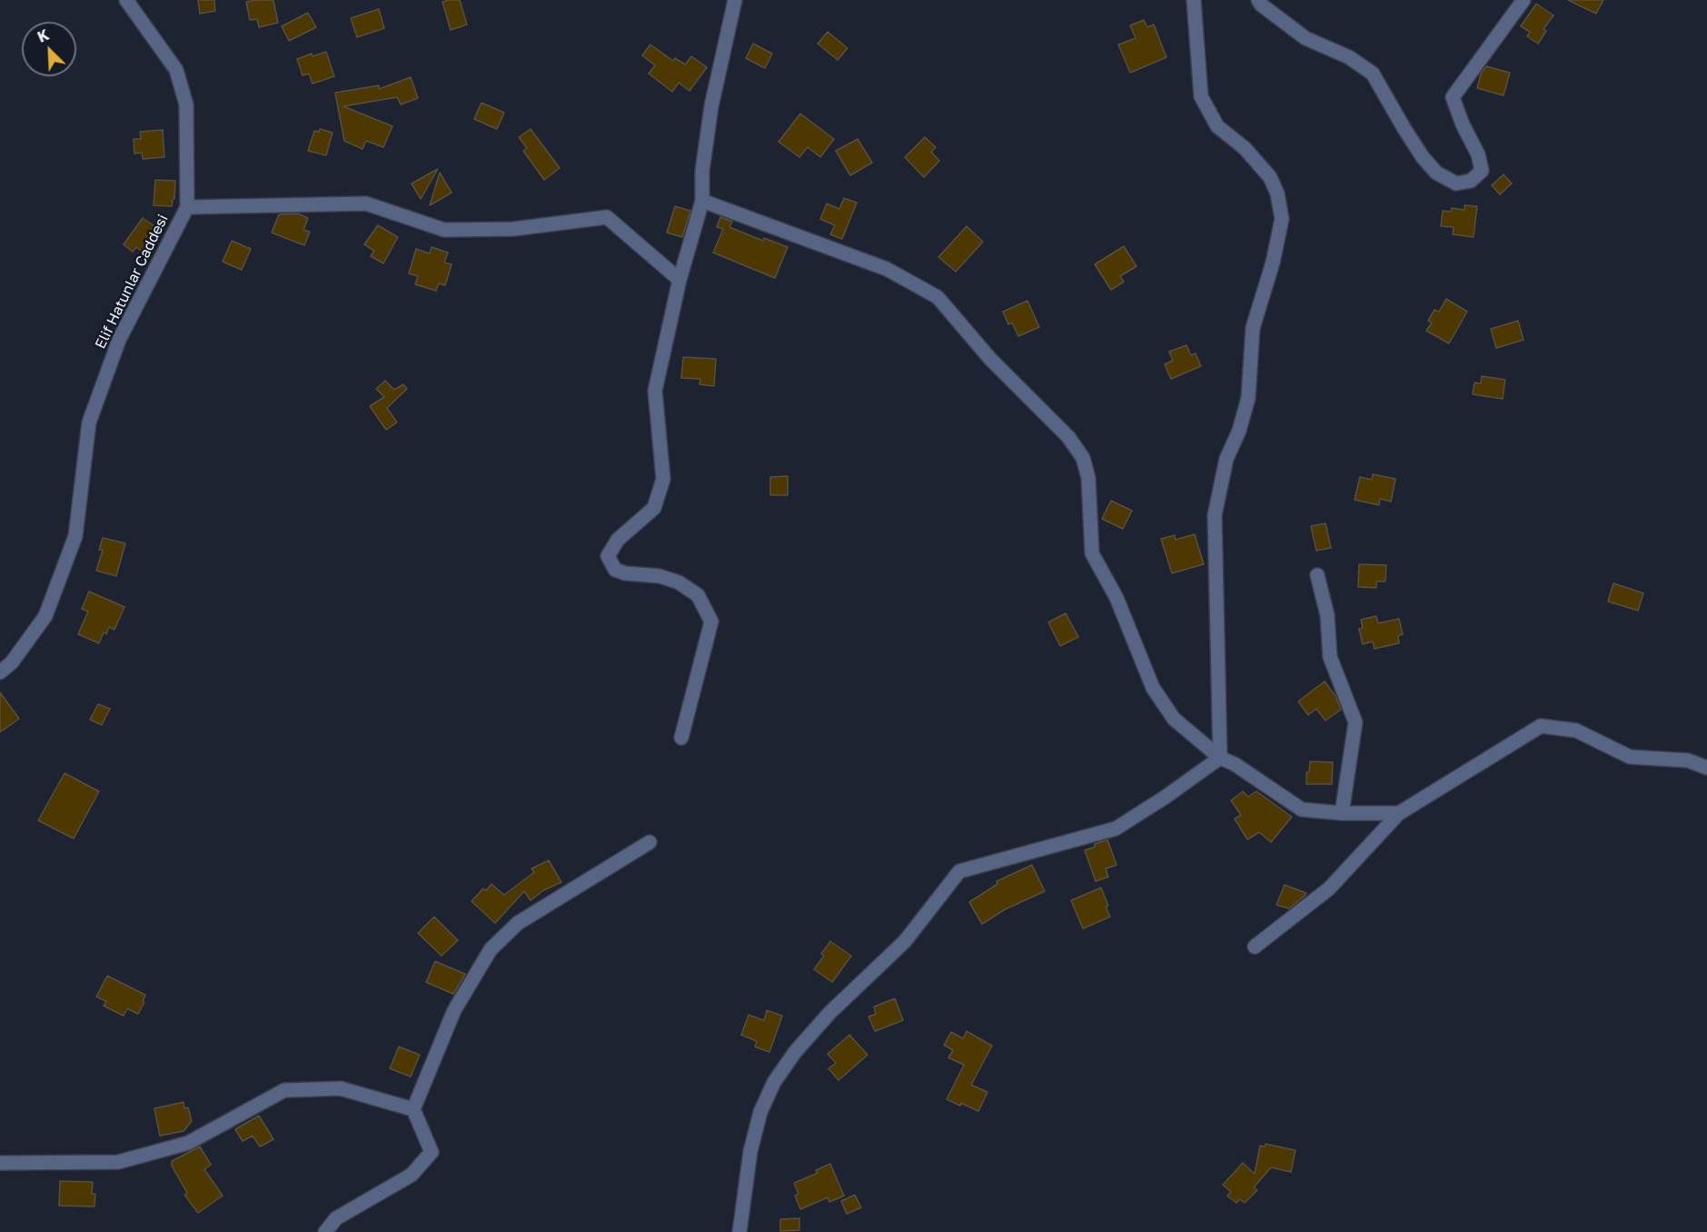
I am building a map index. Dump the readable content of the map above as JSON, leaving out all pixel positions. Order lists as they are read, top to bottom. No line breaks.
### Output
{"streets":{"street":["Elif Hatunlar Caddesi"]},"north":"top left"}
